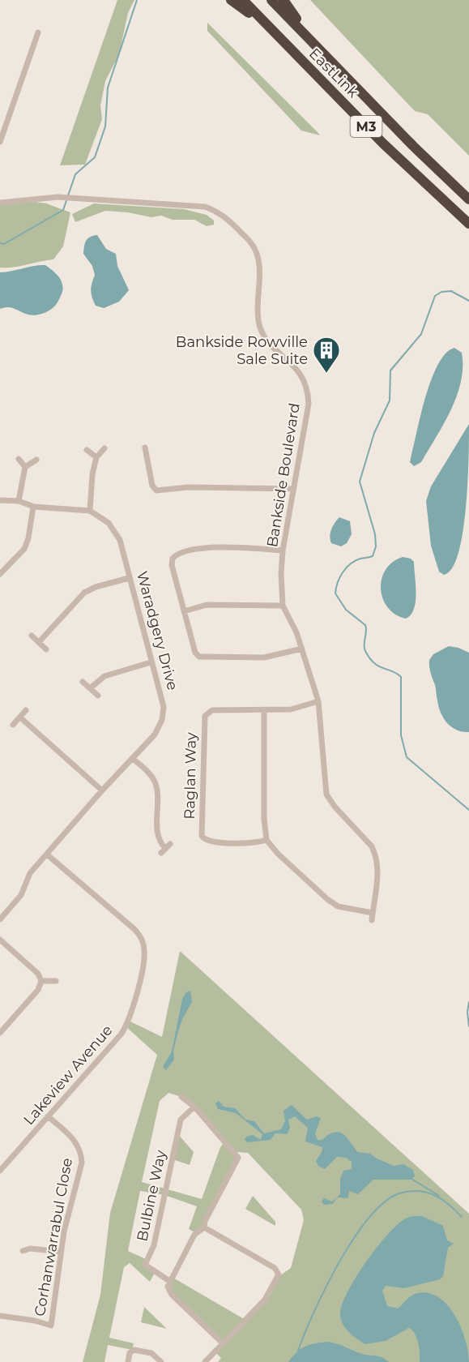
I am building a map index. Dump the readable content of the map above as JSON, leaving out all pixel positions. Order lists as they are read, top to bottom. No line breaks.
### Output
{"streets":{"highway":["EastLink","M3"],"street":["Bankside Boulevard","Waradgery Drive","Raglan Way","Lakeview Avenue","Bulbine Way","Corhanwarrabul Close"]},"crossings":[["Waradgery Drive","Lakeview Avenue"],["Lakeview Avenue","Corhanwarrabul Close"]],"places":{"building":["Bankside Rowville Sale Suite"]}}
